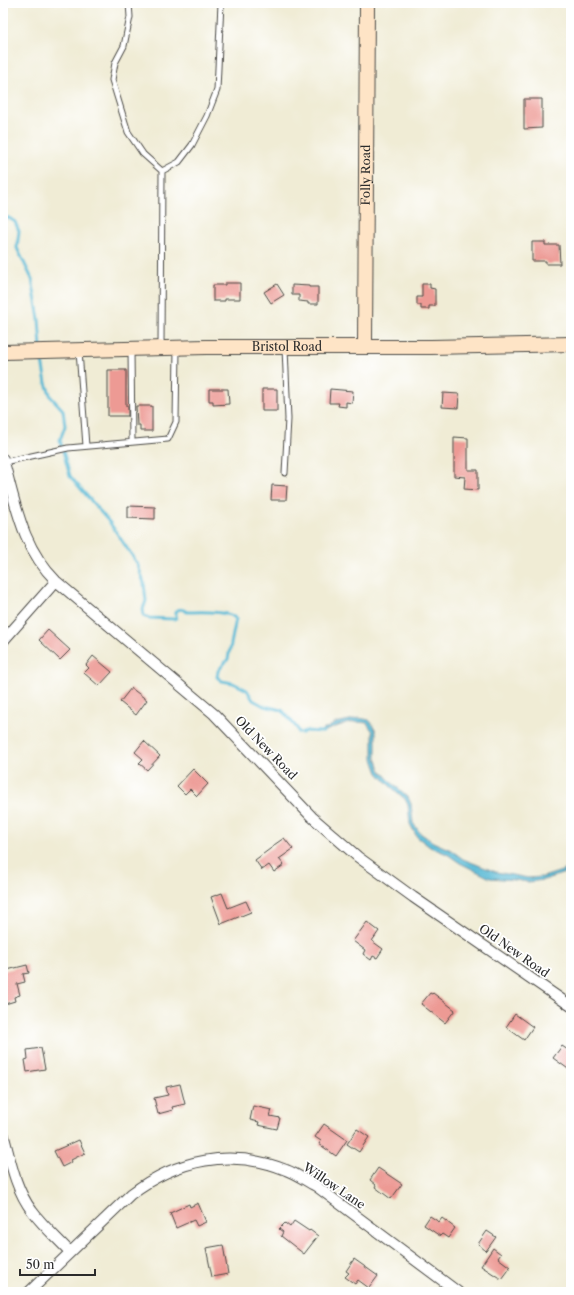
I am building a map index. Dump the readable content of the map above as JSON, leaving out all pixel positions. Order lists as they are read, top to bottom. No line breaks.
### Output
{"streets":{"main road":["Folly Road","Bristol Road"],"street":["Old New Road","Willow Lane"]},"crossings":[["Folly Road","Bristol Road"]],"scale_bar":"50 m"}
